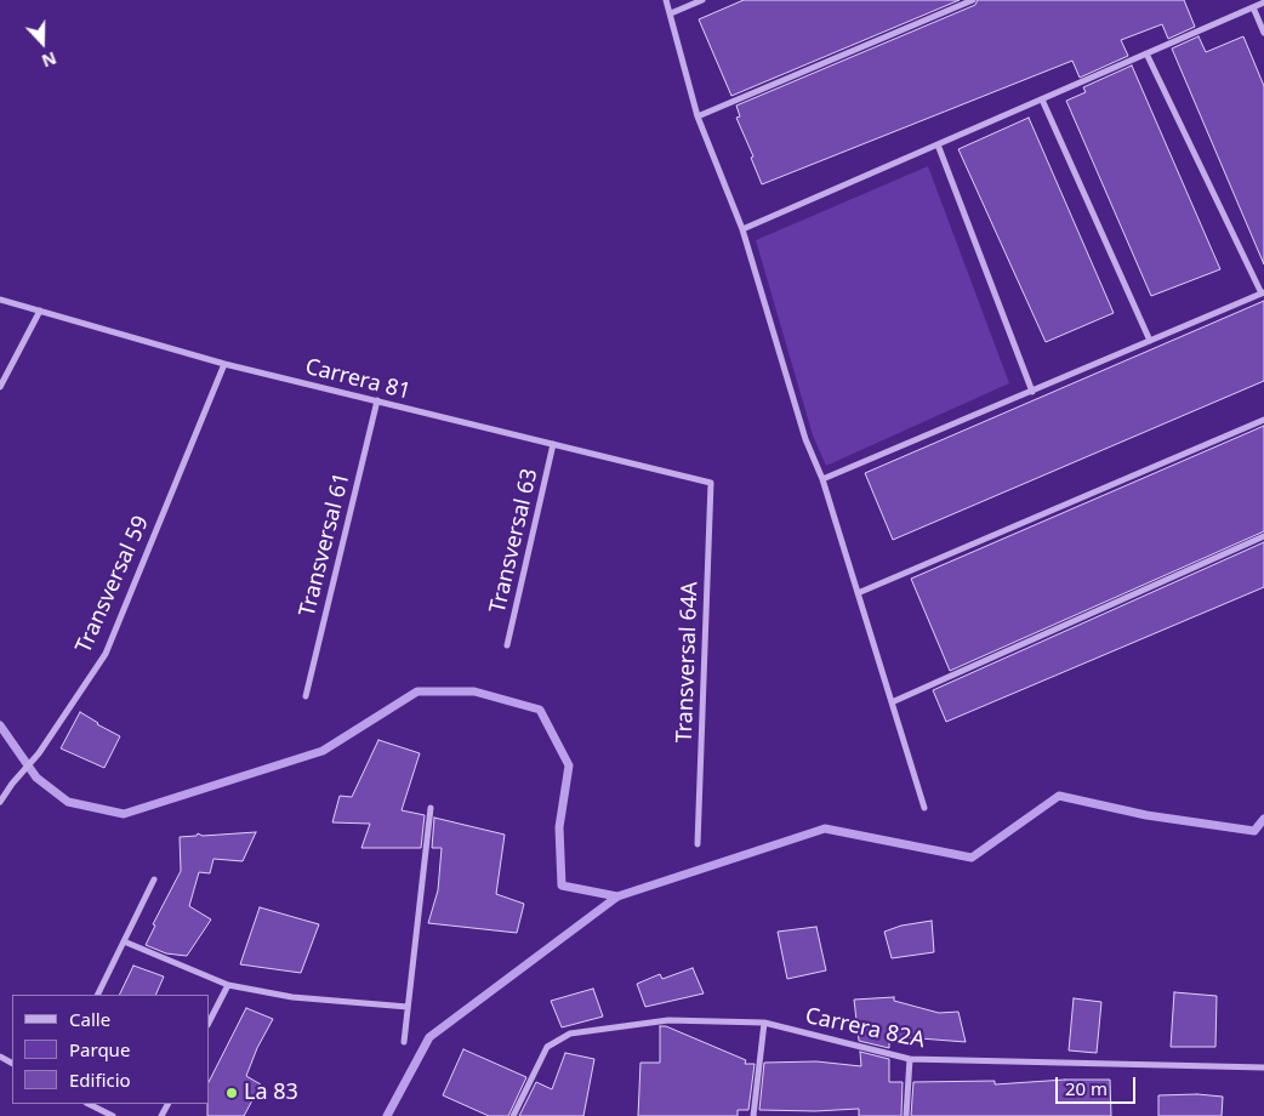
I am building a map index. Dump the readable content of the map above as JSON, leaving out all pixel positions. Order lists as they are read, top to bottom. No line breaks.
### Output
{"streets":{"street":["Carrera 81","Transversal 63","Transversal 61","Transversal 59","Transversal 64A","Carrera 82A"]},"crossings":[["Carrera 81","Transversal 63"],["Carrera 81","Transversal 61"],["Carrera 81","Transversal 59"],["Carrera 81","Transversal 64A"]],"places":["La 83"],"legend":["Calle","Parque","Edificio"],"scale_bar":"20 m","north":"bottom"}
